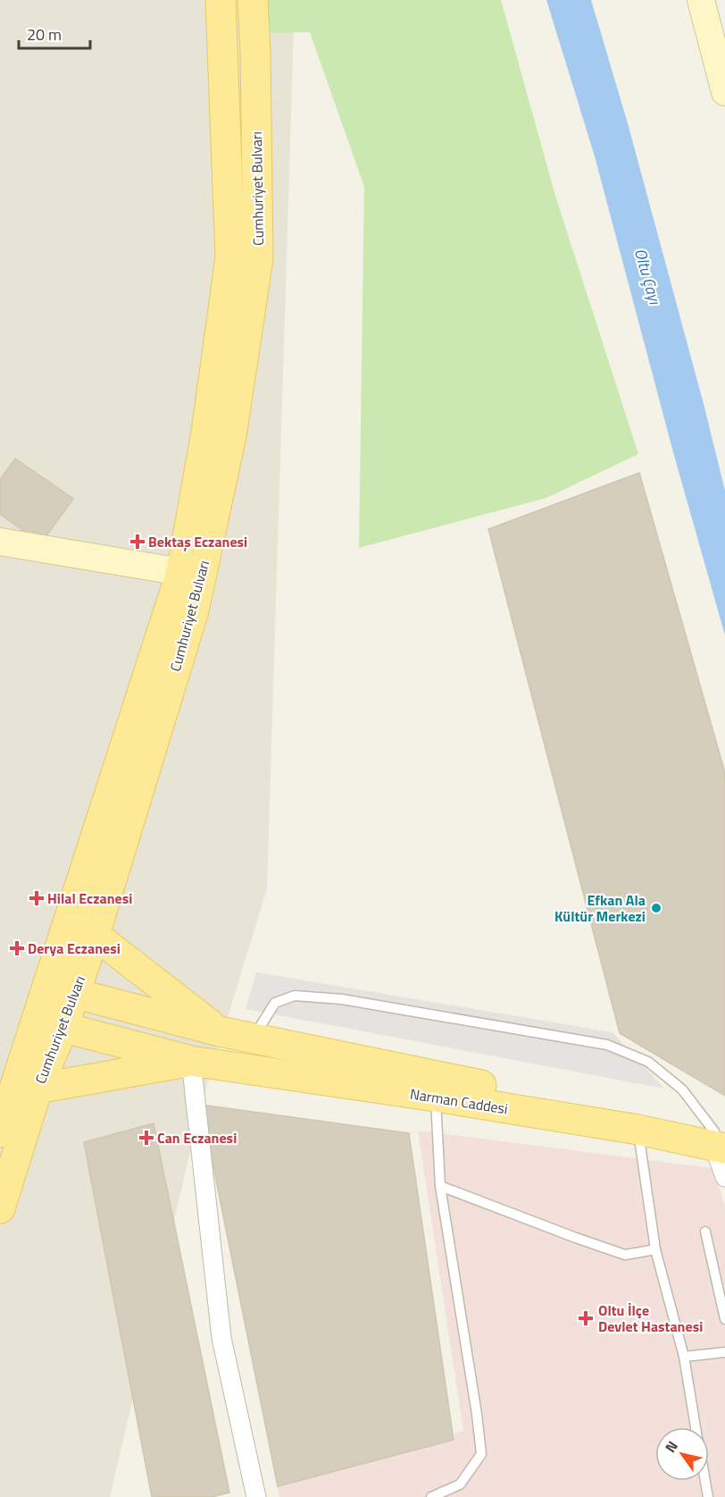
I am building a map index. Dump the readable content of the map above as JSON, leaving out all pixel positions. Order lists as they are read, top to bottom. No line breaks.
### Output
{"streets":{"main road":["Cumhuriyet Bulvarı","Narman Caddesi"]},"crossings":[["Cumhuriyet Bulvarı","Narman Caddesi"]],"water":["Oltu Çayı"],"places":{"health":["Bektaş Eczanesi","Hilal Eczanesi","Derya Eczanesi","Can Eczanesi","Oltu İlçe Devlet Hastanesi"],"other":["Efkan Ala Kültür Merkezi"]},"scale_bar":"20 m","north":"top left"}
